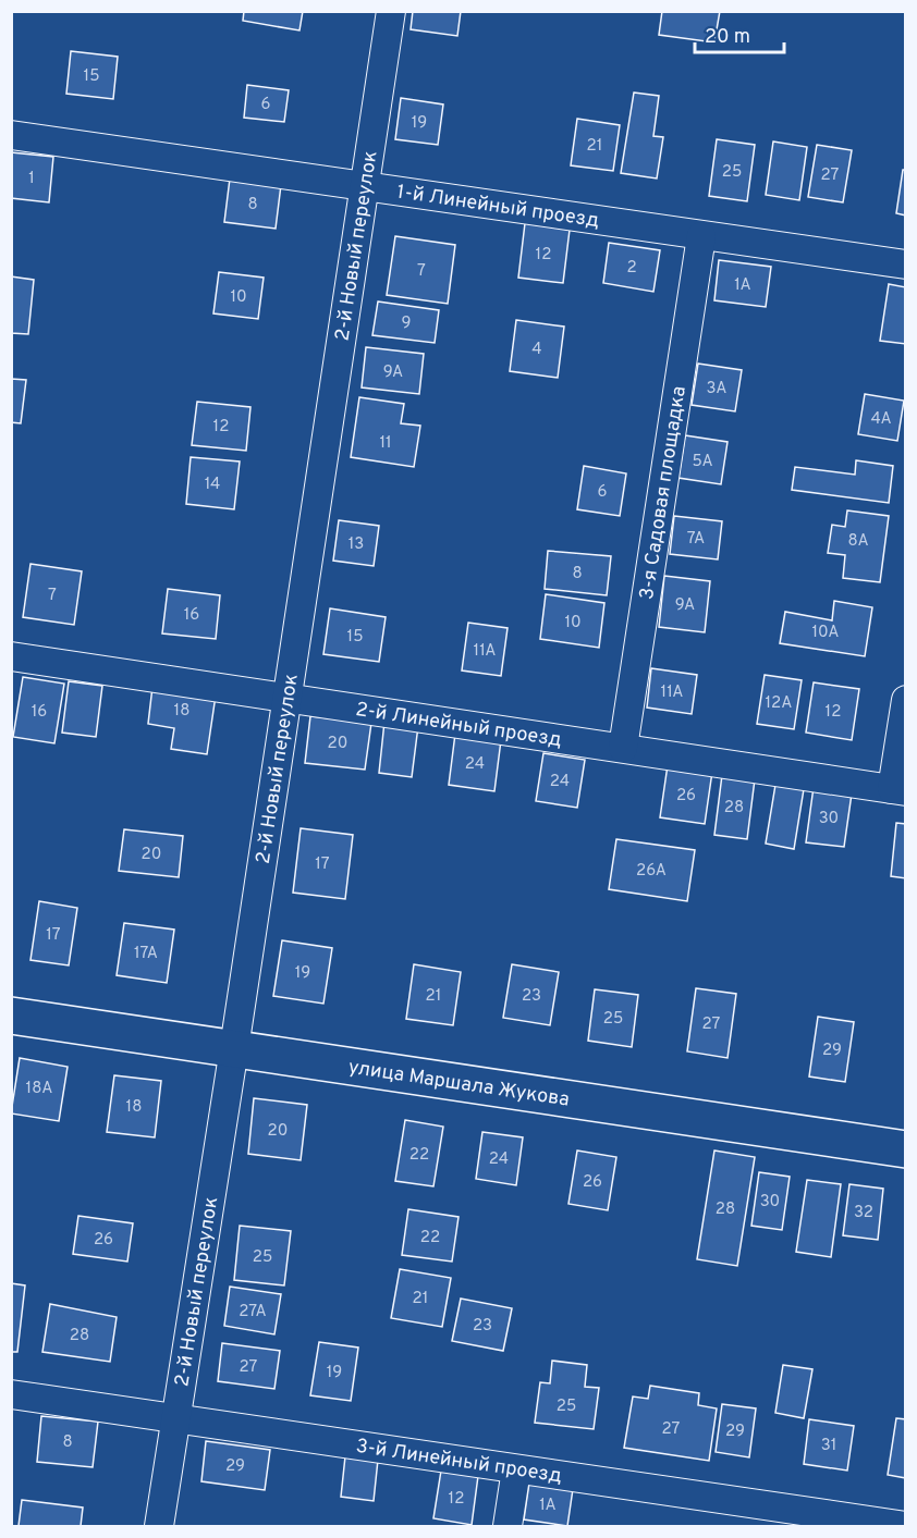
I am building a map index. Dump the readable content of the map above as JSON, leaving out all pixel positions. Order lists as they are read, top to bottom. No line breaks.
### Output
{"streets":{"main road":["улица Маршала Жукова"],"street":["1-й Линейный проезд","2-й Новый переулок","3-я Садовая площадка","2-й Линейный проезд","3-й Линейный проезд"]},"crossings":[["1-й Линейный проезд","2-й Новый переулок"],["1-й Линейный проезд","3-я Садовая площадка"],["2-й Новый переулок","2-й Линейный проезд"],["2-й Новый переулок","улица Маршала Жукова"],["2-й Новый переулок","3-й Линейный проезд"],["3-я Садовая площадка","2-й Линейный проезд"]],"house_numbers":["15","6","19","21","25","27","1","8","12","2","7","1А","10","9","4","9А","3А","4А","12","11","5А","14","6","7А","8А","13","8","7","9А","16","10","10А","15","11А","11А","12А","18","16","12","20","24","24","26","28","30","20","17","26А","17","17А","19","21","23","25","27","29","18А","18","20","22","24","26","30","28","32","22","26","25","21","27А","23","28","27","19","25","27","29","8","31","29","12","1А"],"scale_bar":"20 m"}
